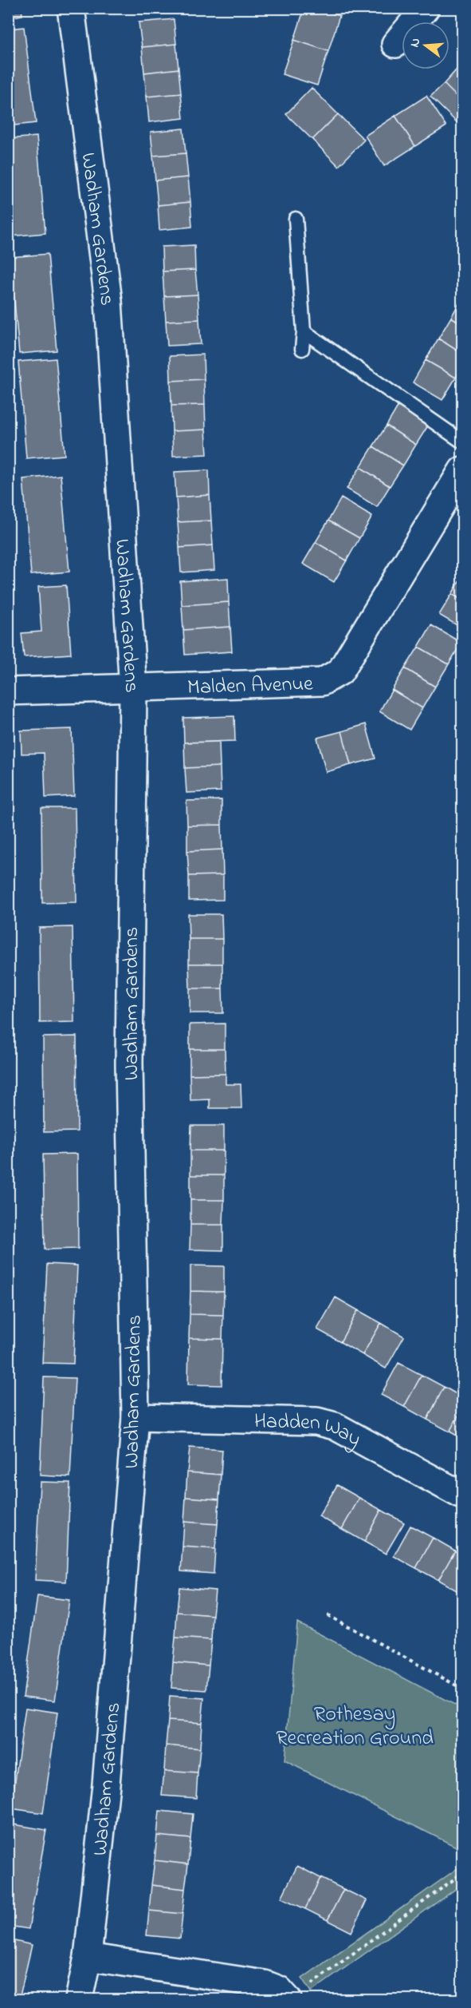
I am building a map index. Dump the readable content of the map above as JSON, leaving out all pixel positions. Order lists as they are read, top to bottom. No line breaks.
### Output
{"streets":{"street":["Wadham Gardens","Malden Avenue","Hadden Way"]},"crossings":[["Wadham Gardens","Malden Avenue"],["Wadham Gardens","Hadden Way"]],"parks":["Rothesay Recreation Ground"],"north":"left"}
